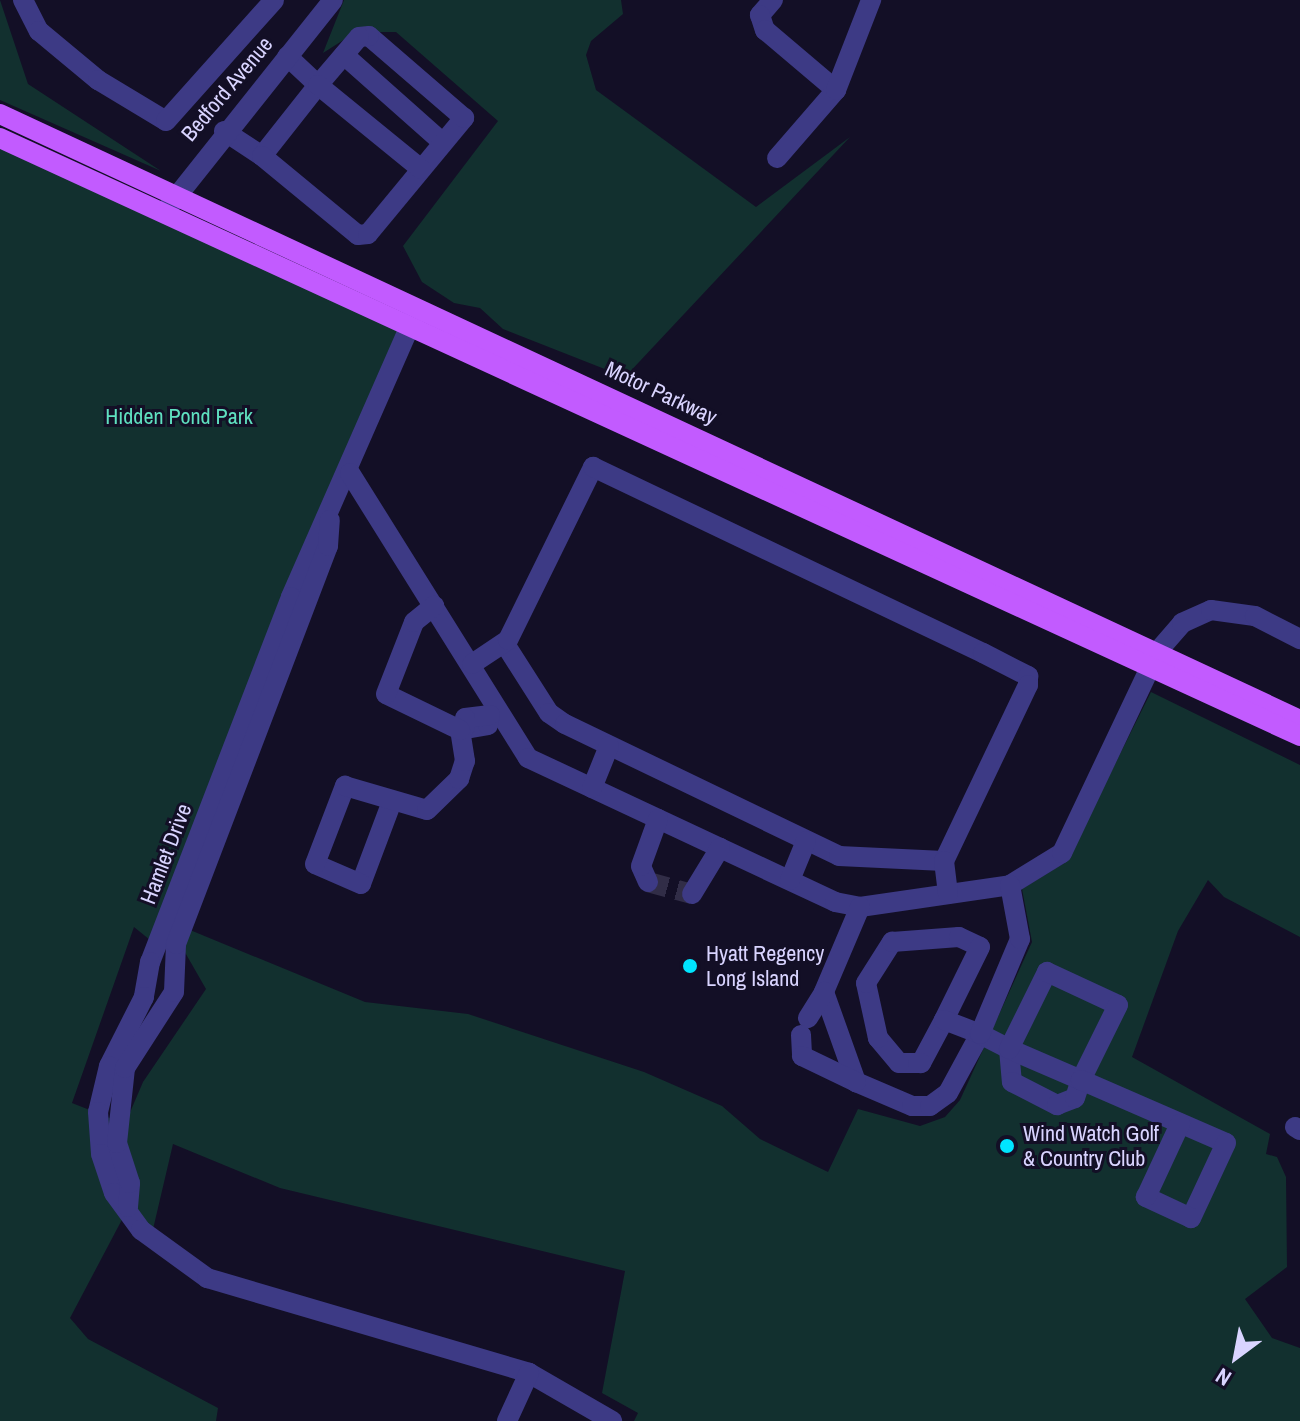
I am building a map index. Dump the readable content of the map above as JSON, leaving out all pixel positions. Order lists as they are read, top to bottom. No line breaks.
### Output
{"streets":{"main road":["Motor Parkway"],"street":["Bedford Avenue","Hamlet Drive"]},"crossings":[["Bedford Avenue","Motor Parkway"],["Motor Parkway","Hamlet Drive"]],"parks":["Hidden Pond Park"],"places":["Hyatt Regency Long Island","Wind Watch Golf & Country Club"],"north":"bottom left"}
